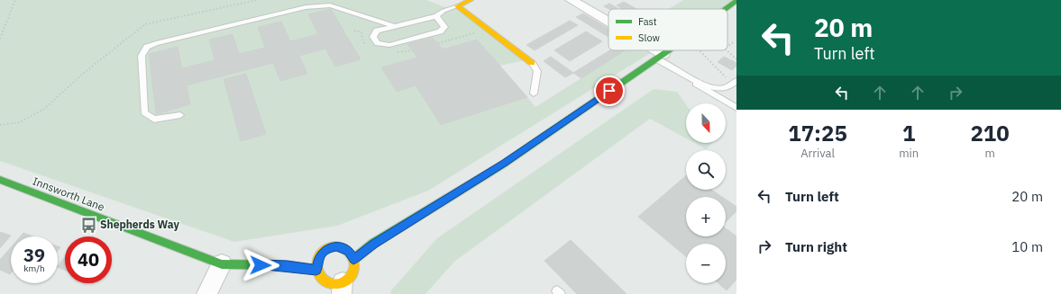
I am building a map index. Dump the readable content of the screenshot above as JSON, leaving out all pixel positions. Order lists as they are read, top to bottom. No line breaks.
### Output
{"streets":{"street":["Innsworth Lane"]},"places":{"bus stop":["Shepherds Way"]},"legend":["Fast","Slow"],"north":"bottom","page":{"turn":["20 m","Turn left"],"map_buttons":["+","−"],"eta":["17:25","Arrival","1","min","210","m"],"list":[{"name":"Turn left","value":"20 m"},{"name":"Turn right","value":"10 m"}],"speed":"39 km/h","limit":"40"}}
